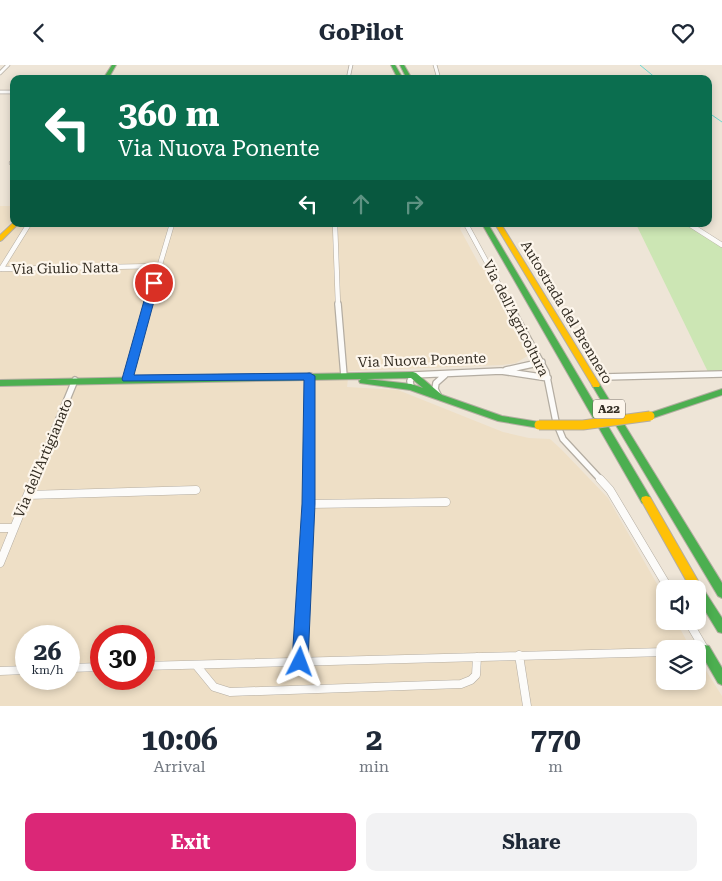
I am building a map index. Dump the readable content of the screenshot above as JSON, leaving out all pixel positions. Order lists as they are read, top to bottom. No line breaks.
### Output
{"streets":{"main road":["Autostrada del Brennero","Via Nuova Ponente","A22"],"street":["Via Giulio Natta","Via dell'Agricoltura","Via dell'Artigianato"]},"crossings":[["Via Nuova Ponente","Via dell'Artigianato"]],"page":{"header":"GoPilot","turn":["360 m","Via Nuova Ponente"],"speed":"26 km/h","limit":"30","eta":["10:06","Arrival","2","min","770","m"],"buttons":["Exit","Share"]}}
